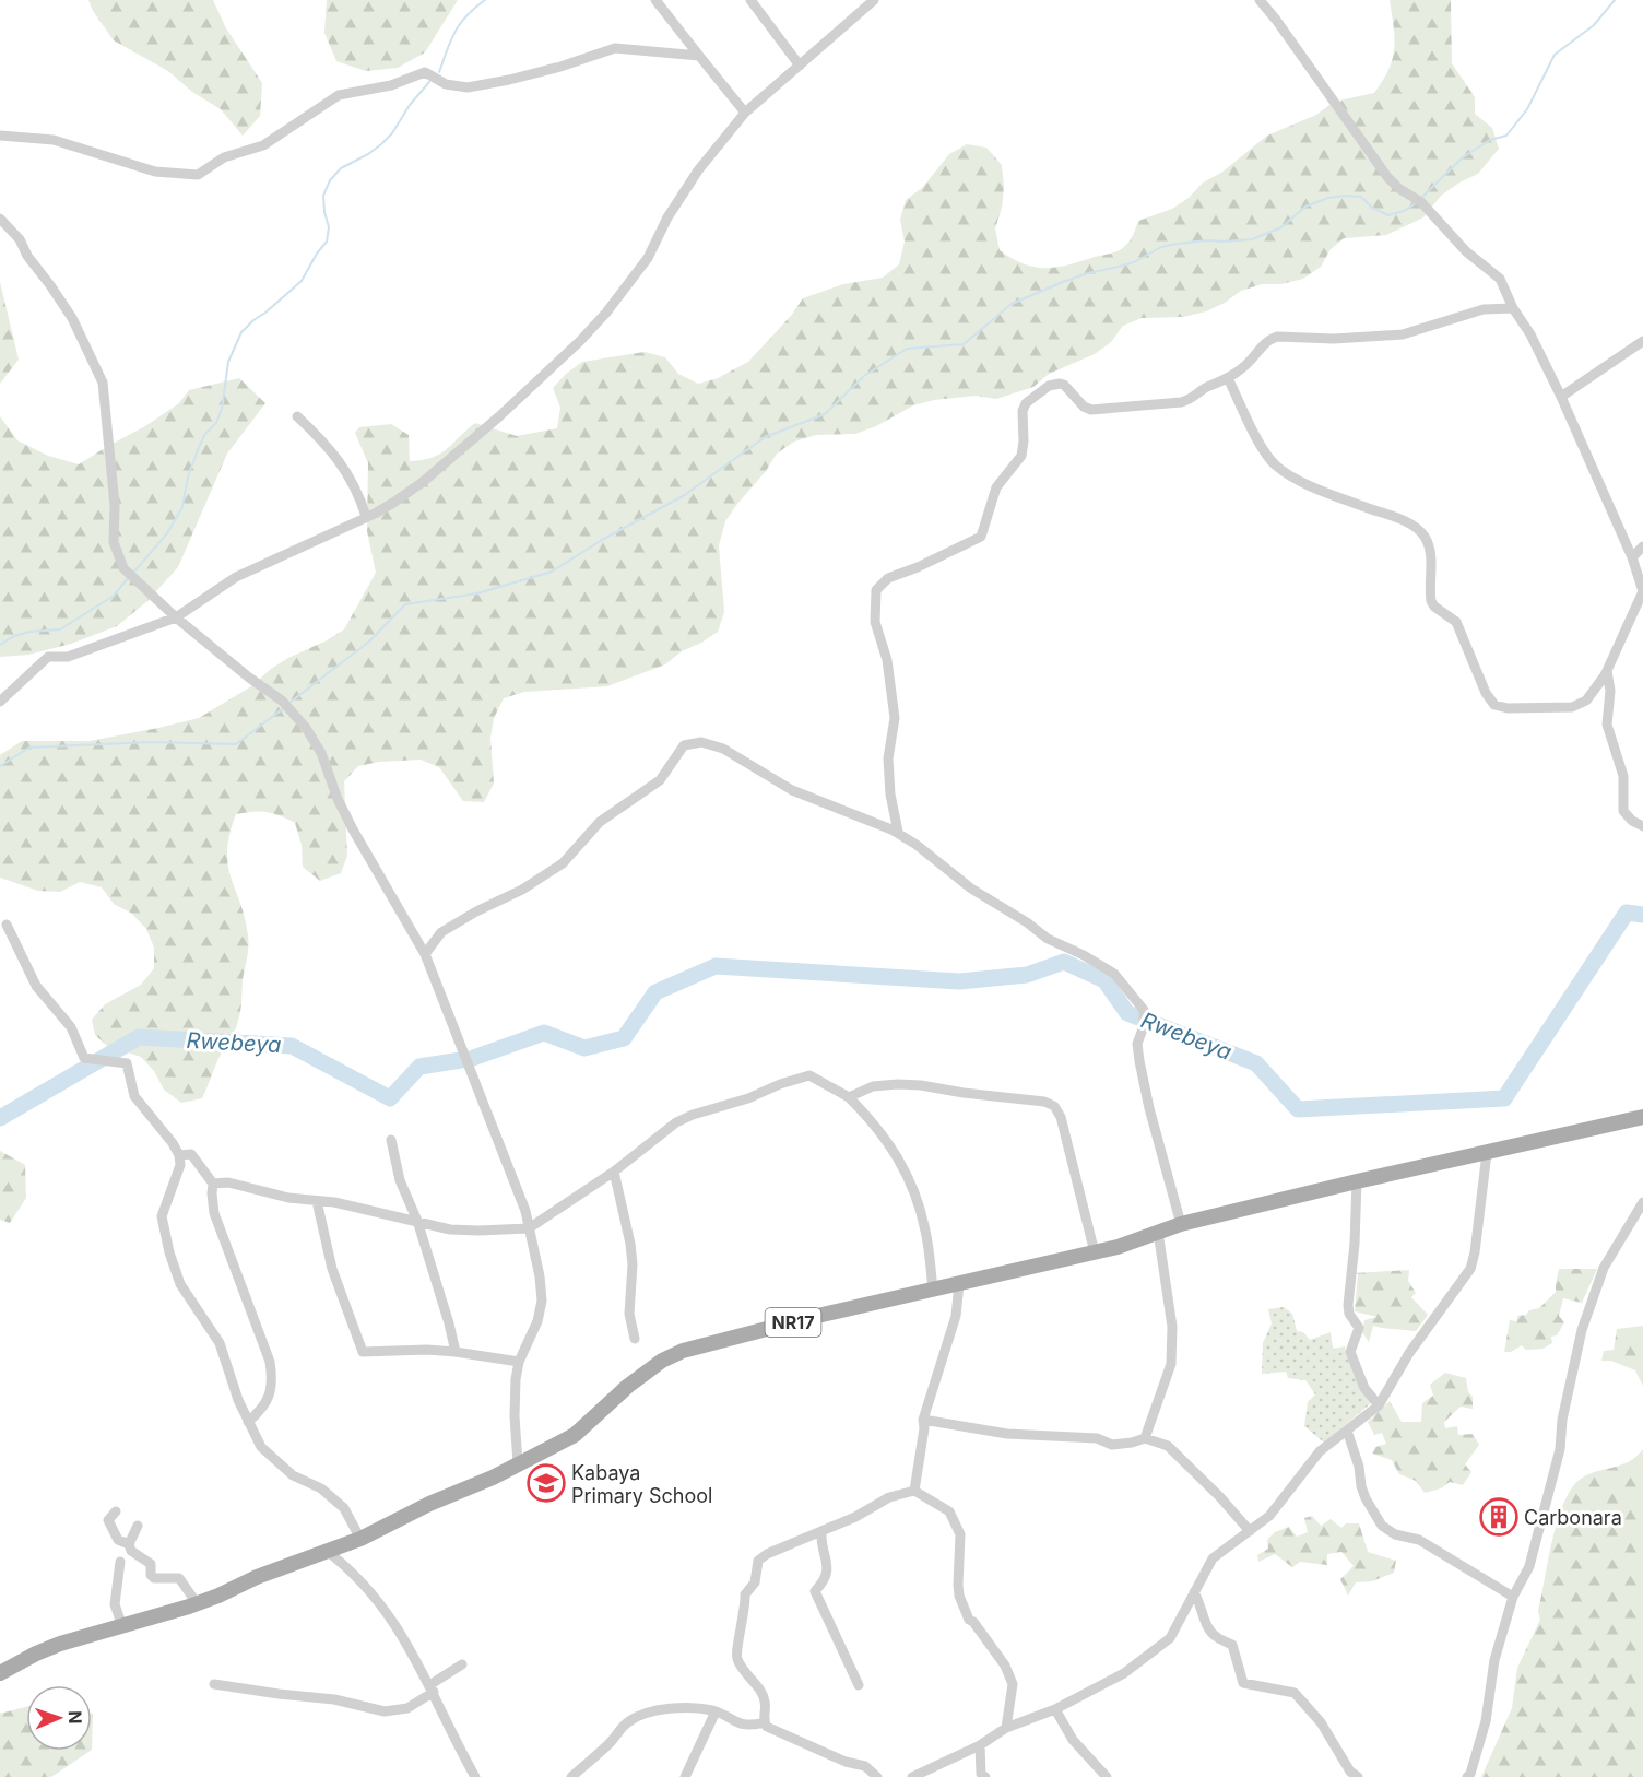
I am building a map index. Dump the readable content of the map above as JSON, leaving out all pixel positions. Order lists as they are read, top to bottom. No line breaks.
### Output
{"streets":{"main road":["NR17"]},"water":["Rwebeya"],"places":{"school or university":["Kabaya Primary School"],"building":["Carbonara"]},"north":"right"}
